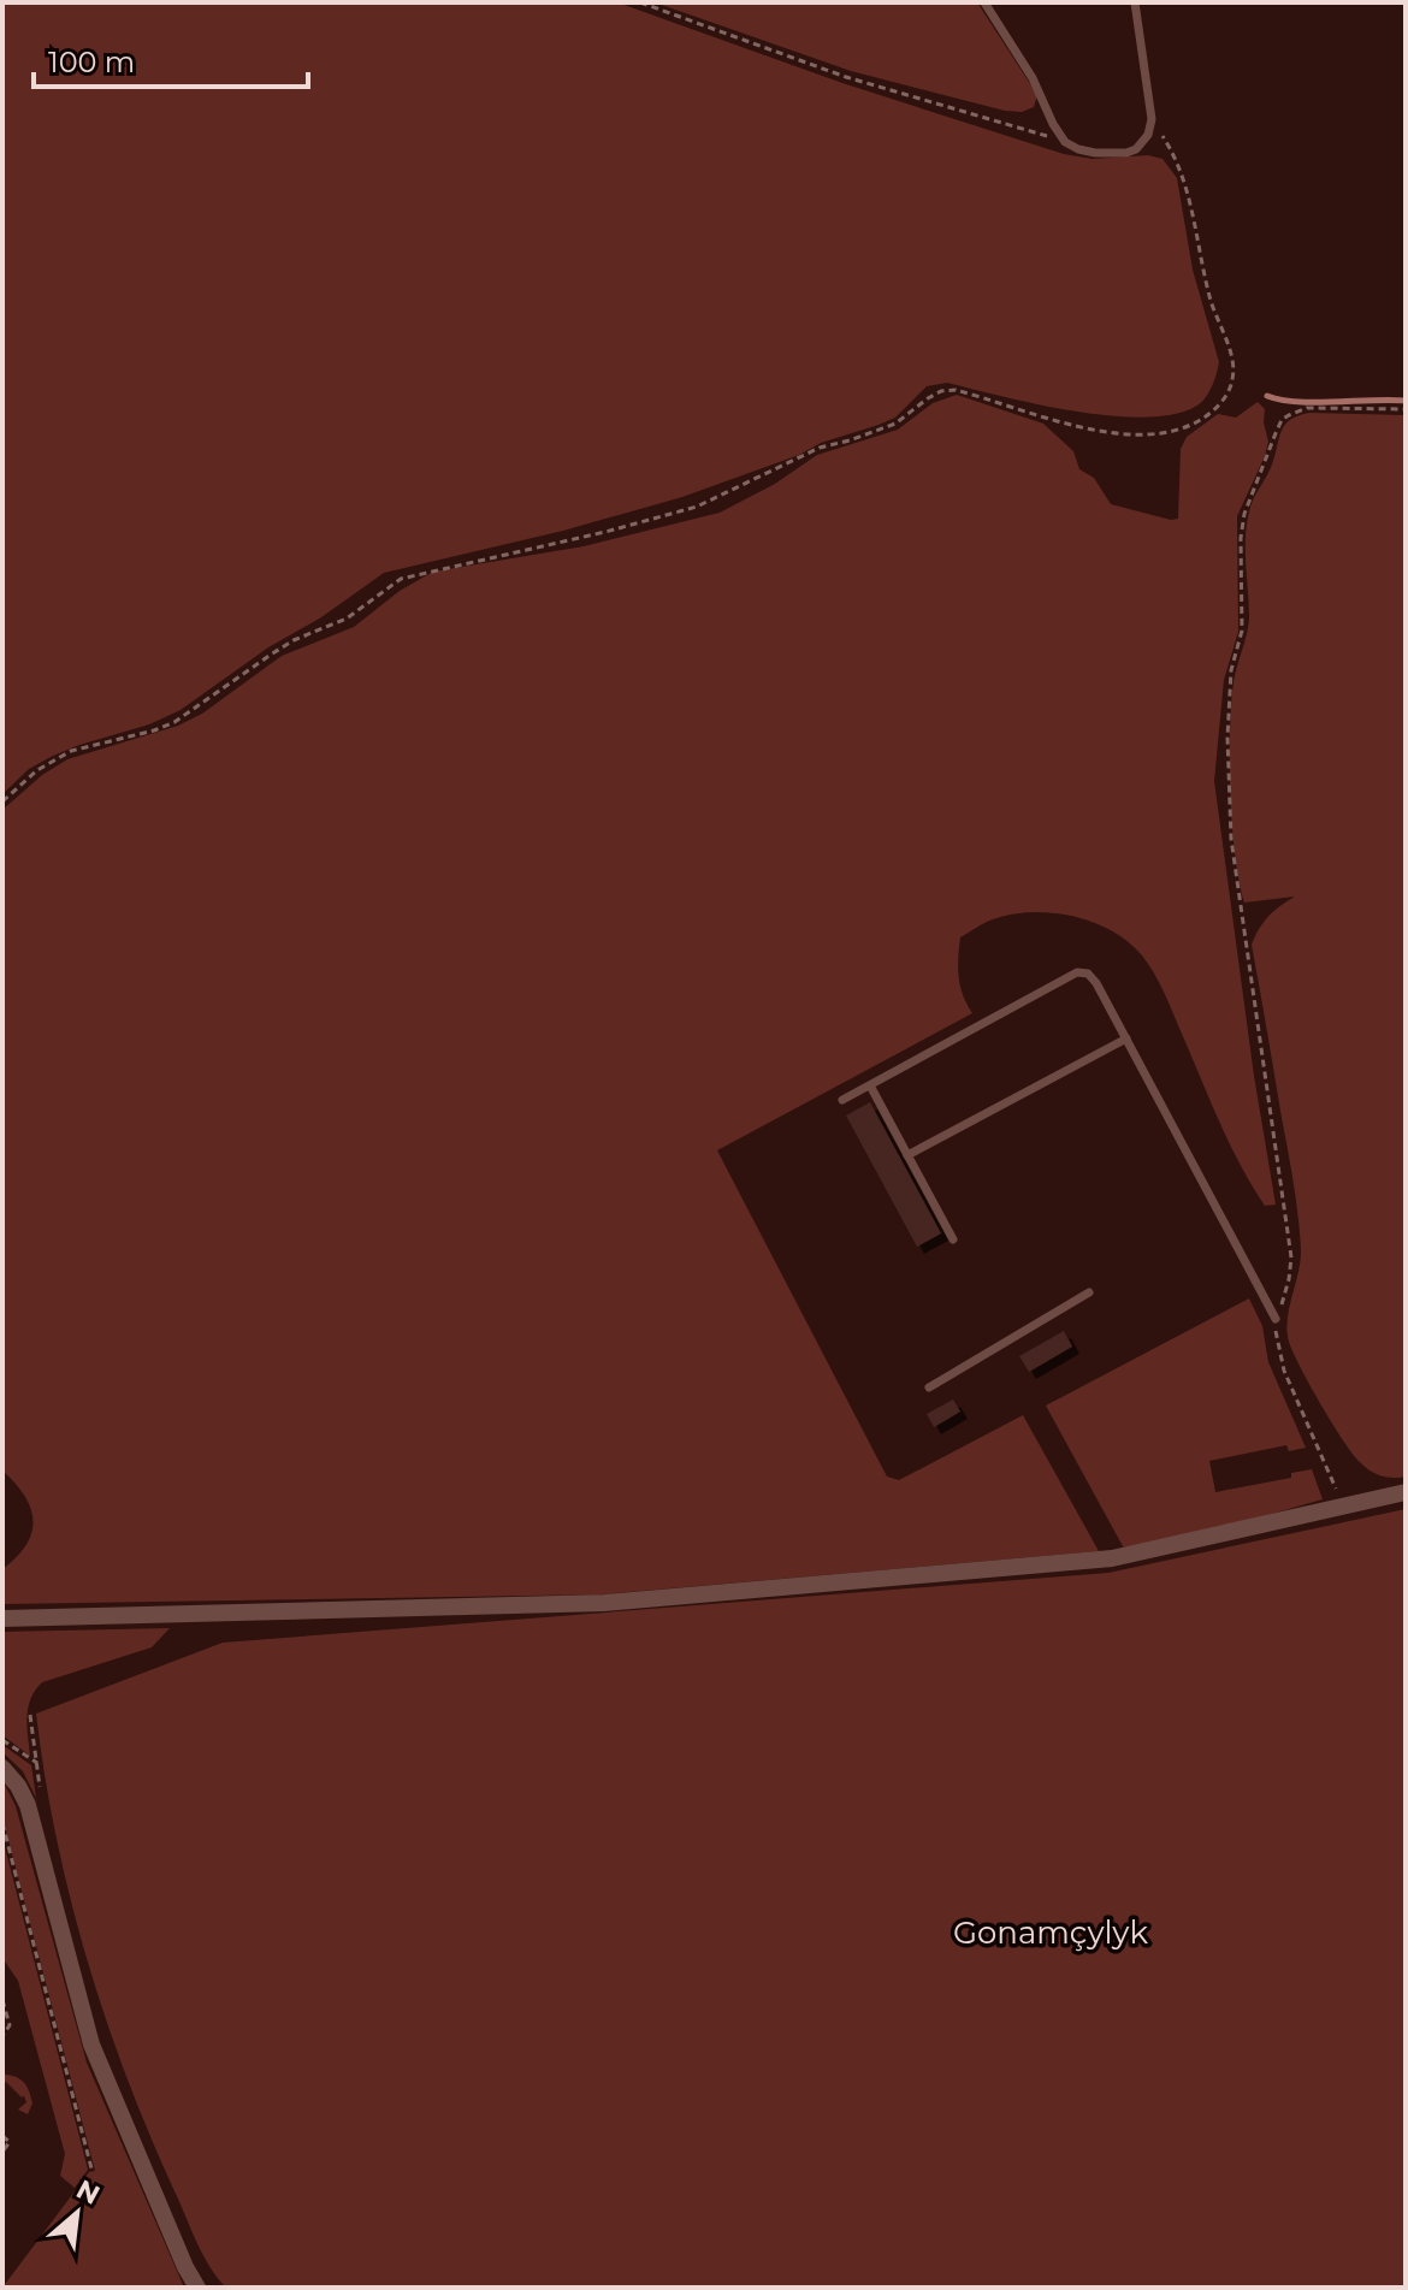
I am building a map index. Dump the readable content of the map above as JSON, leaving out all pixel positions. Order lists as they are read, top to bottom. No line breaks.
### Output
{"parks":["Gonamçylyk"],"scale_bar":"100 m","north":"top right"}
